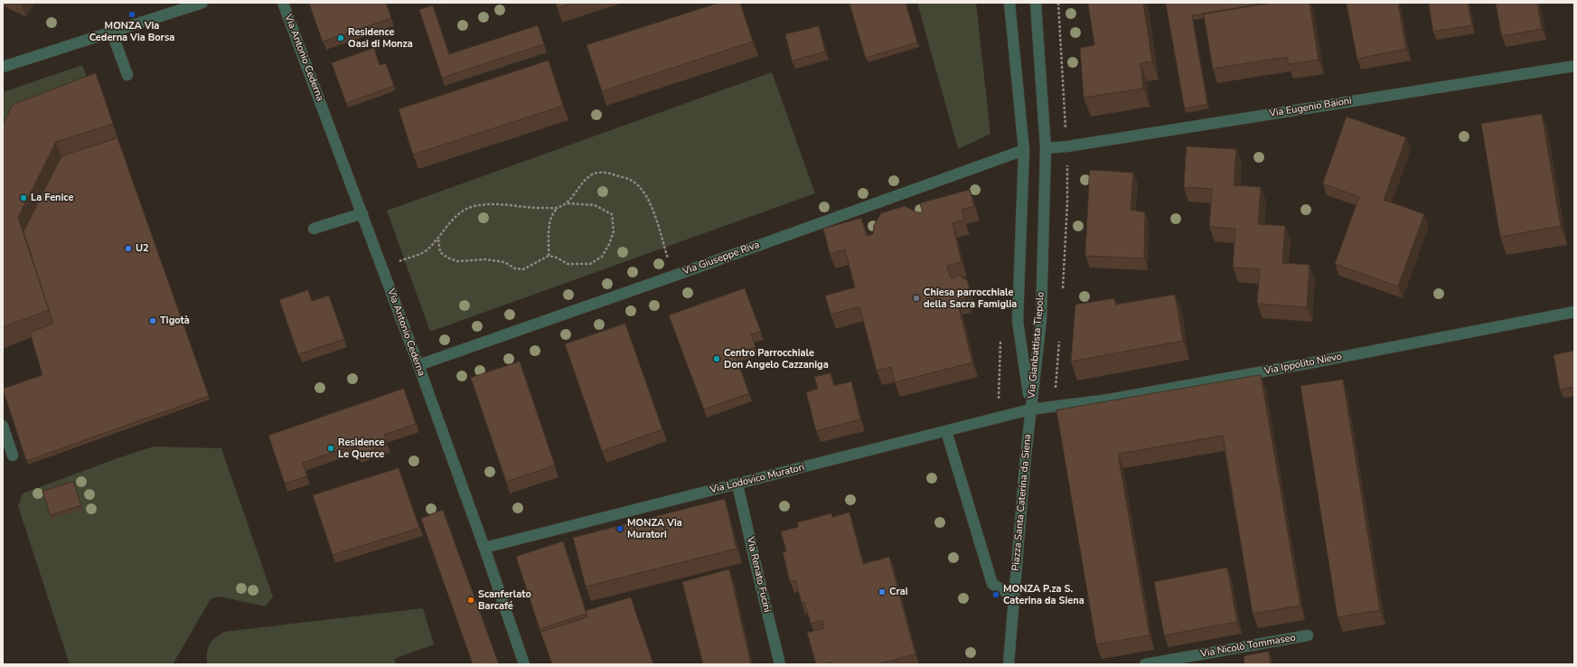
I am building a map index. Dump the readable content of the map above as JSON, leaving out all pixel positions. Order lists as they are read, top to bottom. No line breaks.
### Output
{"streets":{"street":["Via Antonio Cederna","Via Eugenio Baioni","Via Giuseppe Riva","Via Gianbattista Tiepolo","Via Ippolito Nievo","Via Lodovico Muratori","Piazza Santa Caterina da Siena","Via Renato Fucini","Via Nicolò Tommaseo"]},"crossings":[["Via Antonio Cederna","Via Giuseppe Riva"],["Via Antonio Cederna","Via Lodovico Muratori"],["Via Eugenio Baioni","Via Gianbattista Tiepolo"],["Via Giuseppe Riva","Via Gianbattista Tiepolo"],["Via Gianbattista Tiepolo","Via Ippolito Nievo"],["Via Gianbattista Tiepolo","Via Lodovico Muratori"],["Via Gianbattista Tiepolo","Piazza Santa Caterina da Siena"],["Via Ippolito Nievo","Via Lodovico Muratori"],["Via Ippolito Nievo","Piazza Santa Caterina da Siena"],["Via Lodovico Muratori","Piazza Santa Caterina da Siena"],["Via Lodovico Muratori","Via Renato Fucini"]],"places":["MONZA Via Cederna Via Borsa","Residence Oasi di Monza","La Fenice","U2","Chiesa parrocchiale della Sacra Famiglia","Tigotà","Centro Parrocchiale Don Angelo Cazzaniga","Residence Le Querce","MONZA Via Muratori","Crai","MONZA P.za S. Caterina da Siena","Scanferlato Barcafé"]}
